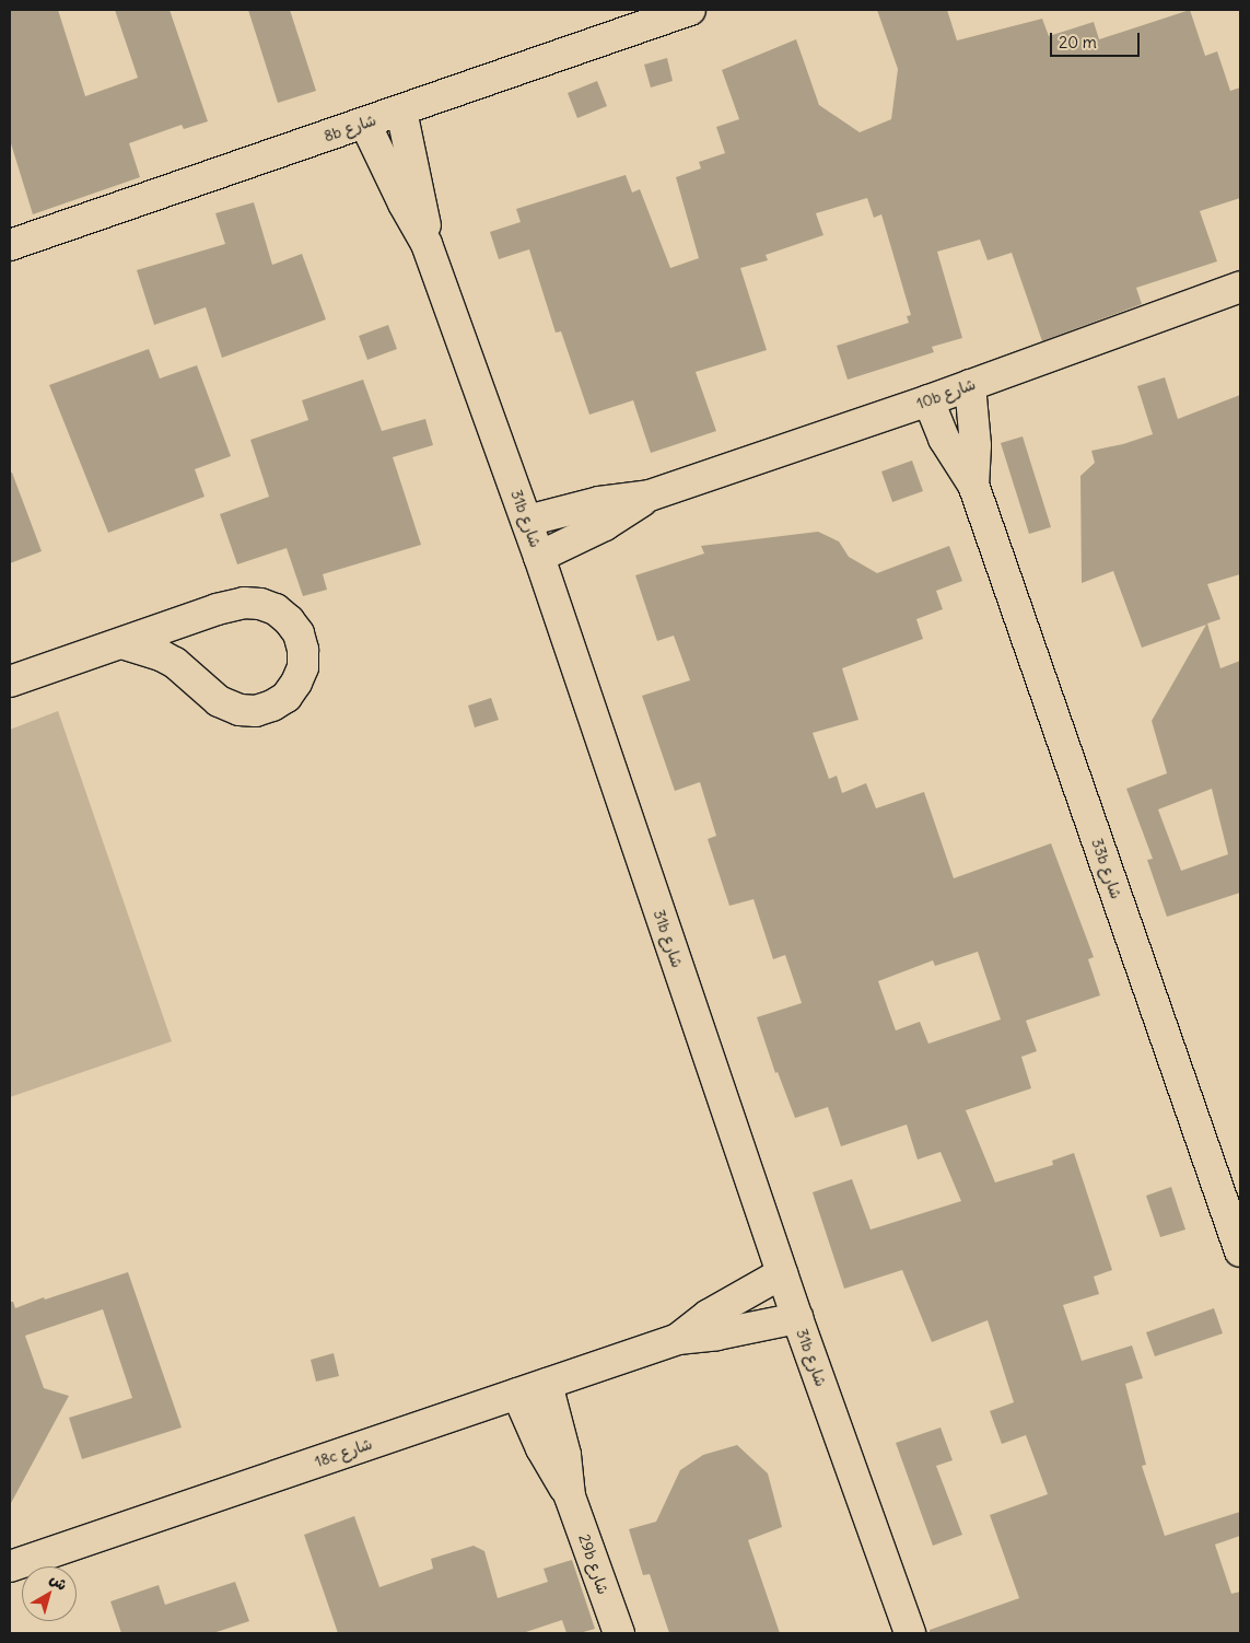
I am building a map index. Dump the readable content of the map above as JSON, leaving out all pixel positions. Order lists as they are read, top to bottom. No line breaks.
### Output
{"streets":{"street":["8b شارع","10b شارع","31b شارع","33b شارع","18c شارع","29b شارع"]},"crossings":[["8b شارع","31b شارع"],["10b شارع","31b شارع"],["10b شارع","33b شارع"],["31b شارع","18c شارع"],["18c شارع","29b شارع"]],"scale_bar":"20 m","north":"top right"}
